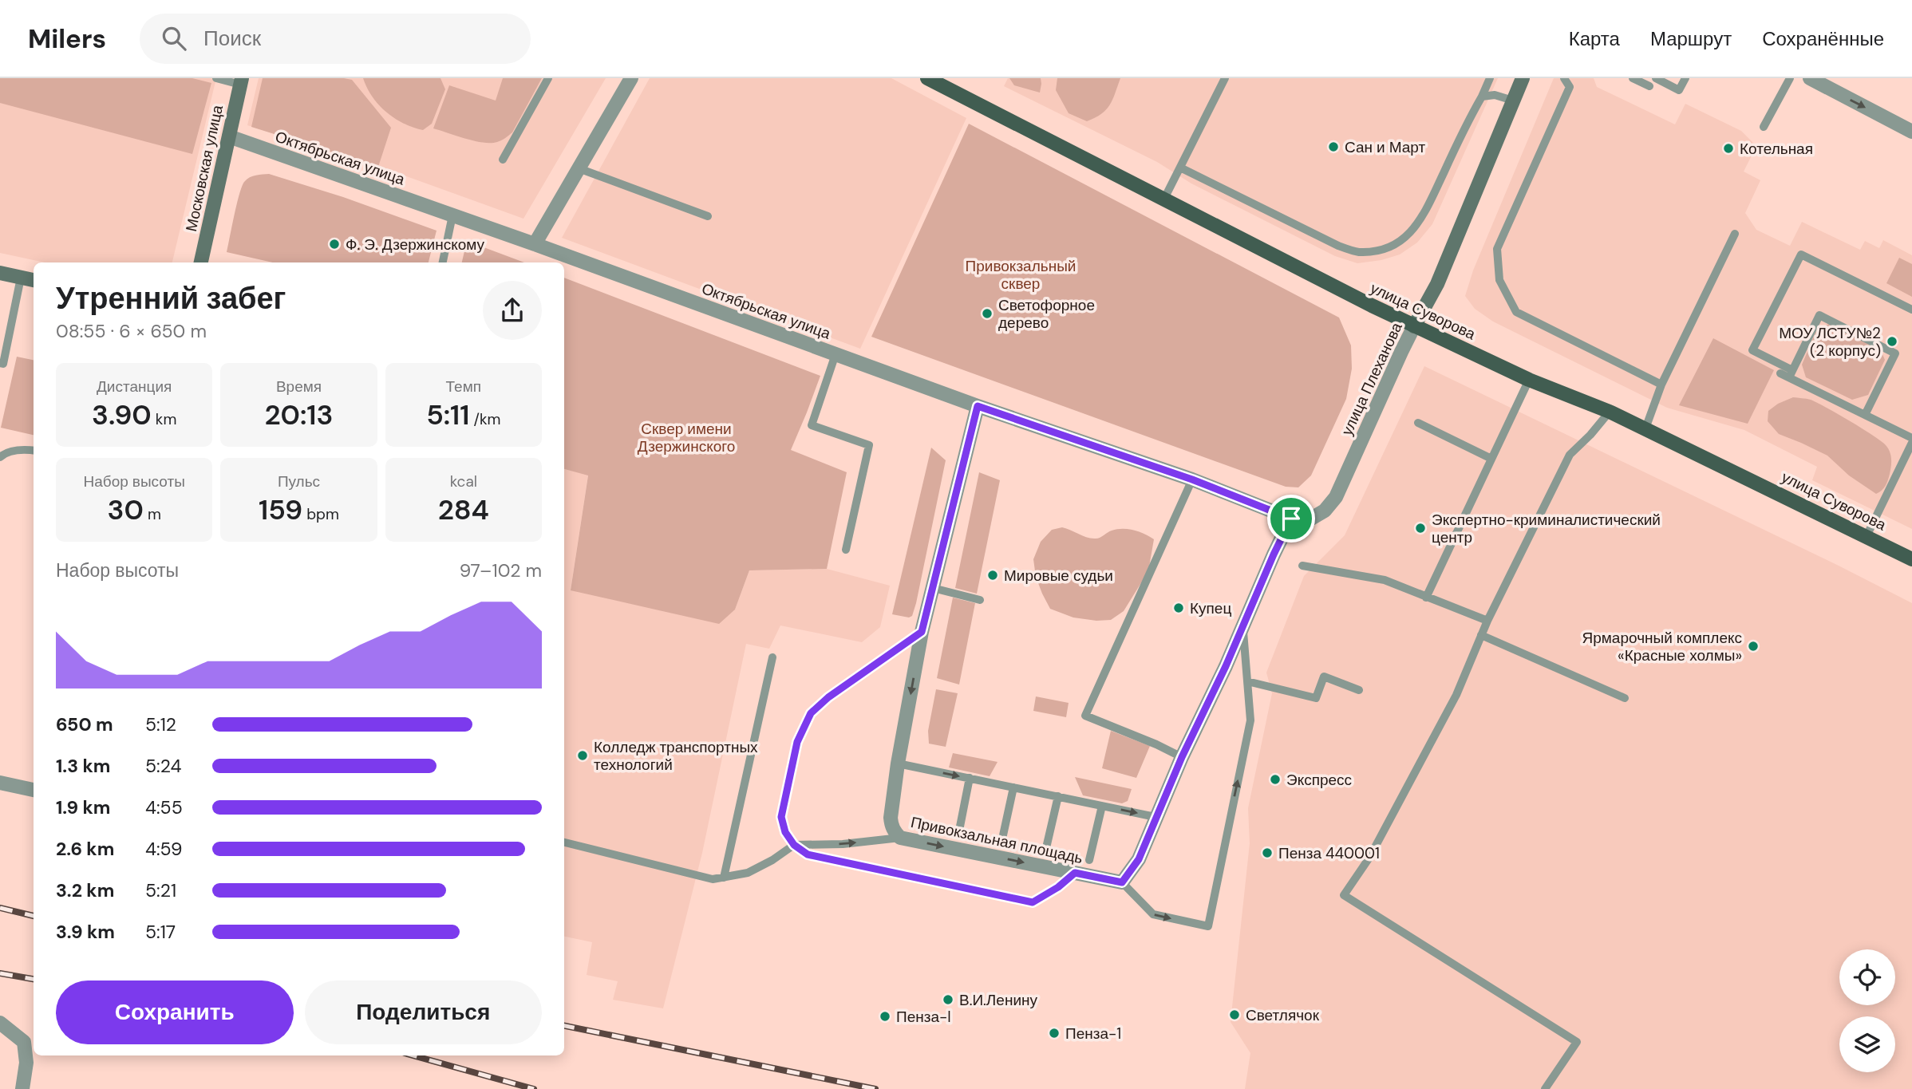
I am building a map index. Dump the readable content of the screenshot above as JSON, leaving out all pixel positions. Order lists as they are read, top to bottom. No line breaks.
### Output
{"streets":{"main road":["Московская улица","улица Суворова","улица Плеханова"],"street":["Октябрьская улица","Привокзальная площадь"]},"crossings":[["Октябрьская улица","Московская улица"],["Октябрьская улица","улица Плеханова"],["Октябрьская улица","Привокзальная площадь"],["улица Суворова","улица Плеханова"]],"parks":["Привокзальный сквер","Сквер имени Дзержинского"],"places":["Сан и Март","Котельная","Ф. Э. Дзержинскому","Светофорное дерево","МОУ ЛСТУ№2 (2 корпус)","Экспертно-криминалистический центр","Мировые судьи","Купец","Ярмарочный комплекс «Красные холмы»","Колледж транспортных технологий","Экспресс","Пенза 440001","В.И.Ленину","Светлячок","Пенза-I","Пенза-1"],"page":{"header":"Milers","search":"Поиск","nav":["Карта","Маршрут","Сохранённые"],"heading":["Утренний забег","08:55 · 6 × 650 m"],"stats":[["Дистанция","3.90 km"],["Время","20:13"],["Темп","5:11 /km"],["Набор высоты","30 m"],["Пульс","159 bpm"],["kcal","284"]],"chart":["Набор высоты","97–102 m"],"list":[{"name":"650 m","note":"5:12"},{"name":"1.3 km","note":"5:24"},{"name":"1.9 km","note":"4:55"},{"name":"2.6 km","note":"4:59"},{"name":"3.2 km","note":"5:21"},{"name":"3.9 km","note":"5:17"}],"buttons":["Сохранить","Поделиться"]}}
